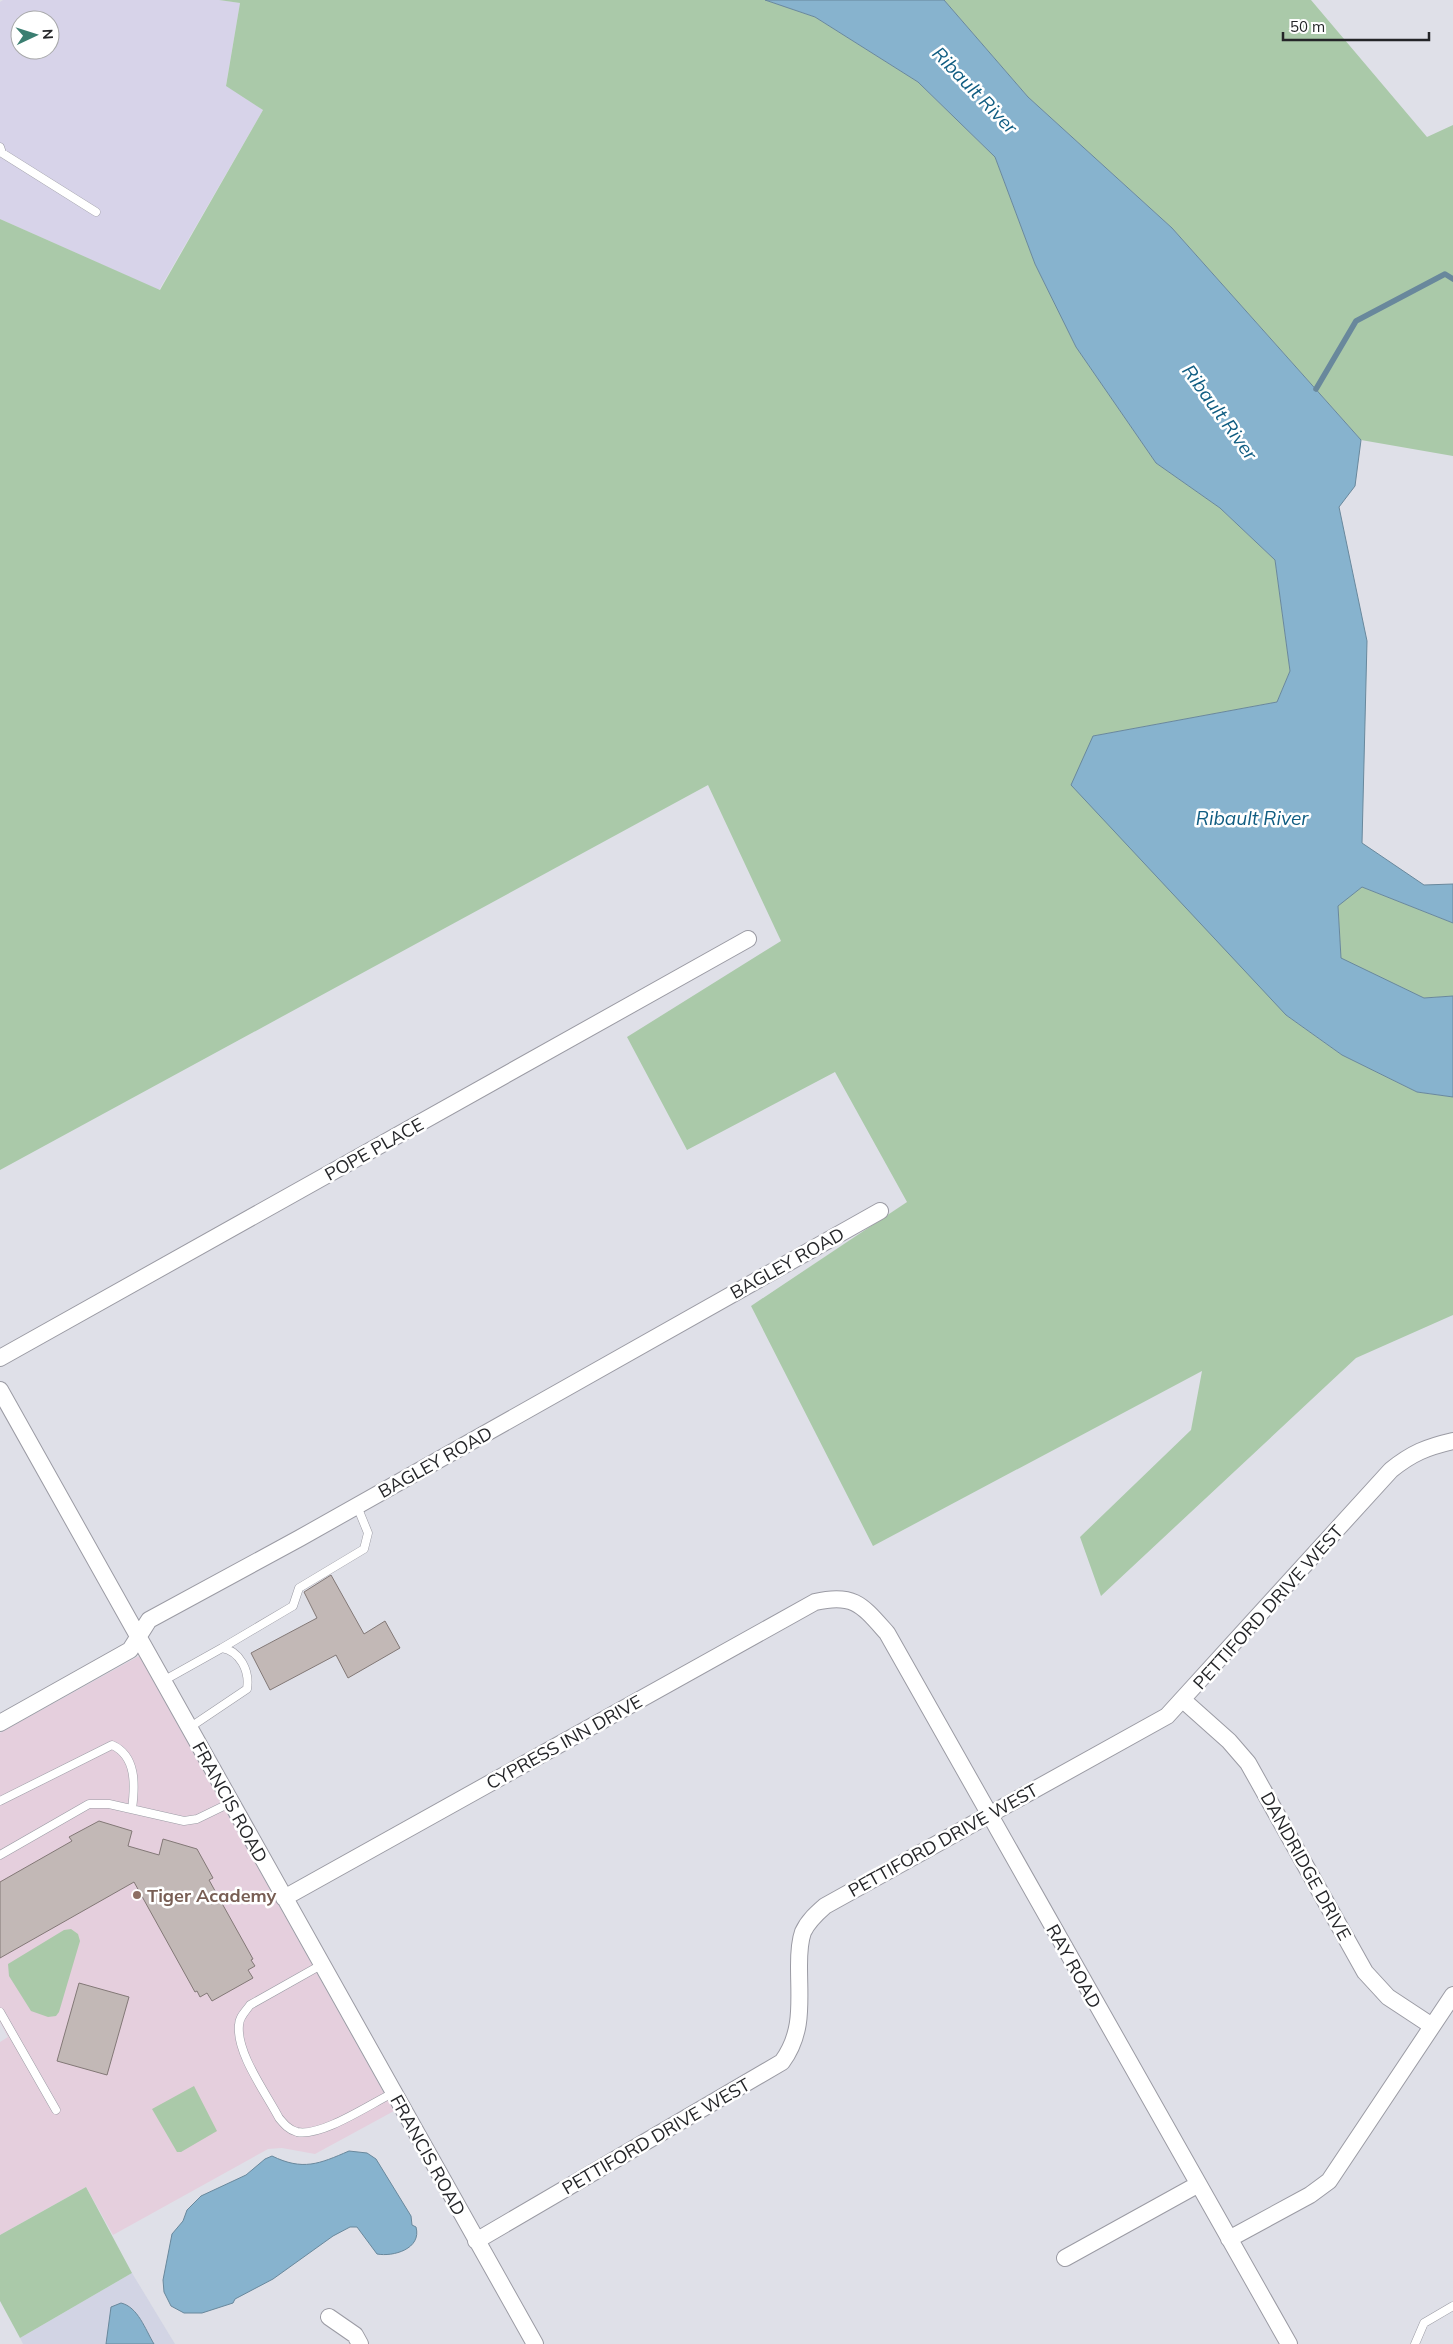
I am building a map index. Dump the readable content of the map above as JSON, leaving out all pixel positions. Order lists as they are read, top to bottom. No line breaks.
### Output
{"streets":{"street":["POPE PLACE","BAGLEY ROAD","PETTIFORD DRIVE WEST","CYPRESS INN DRIVE","FRANCIS ROAD","DANDRIDGE DRIVE","RAY ROAD"]},"crossings":[["BAGLEY ROAD","FRANCIS ROAD"],["PETTIFORD DRIVE WEST","FRANCIS ROAD"],["PETTIFORD DRIVE WEST","DANDRIDGE DRIVE"],["PETTIFORD DRIVE WEST","RAY ROAD"],["CYPRESS INN DRIVE","FRANCIS ROAD"],["CYPRESS INN DRIVE","RAY ROAD"]],"water":["Ribault River"],"places":["Tiger Academy"],"scale_bar":"50 m","north":"right"}
